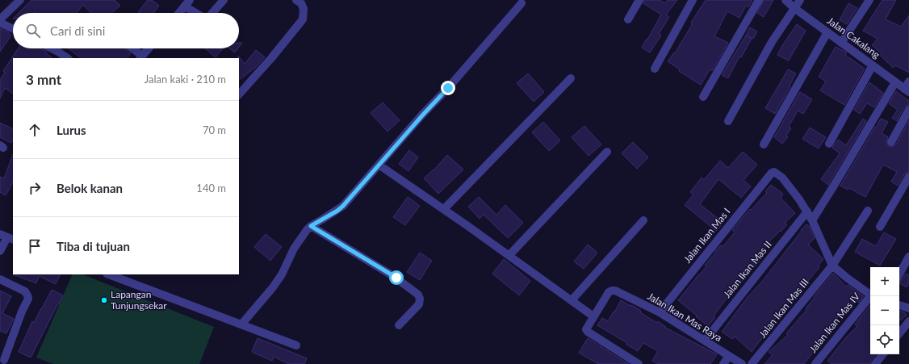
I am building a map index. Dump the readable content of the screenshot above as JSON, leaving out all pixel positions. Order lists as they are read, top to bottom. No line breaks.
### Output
{"streets":{"street":["Jalan Cakalang","Jalan Ikan Mas I","Jalan Ikan Mas II","Jalan Ikan Mas III","Jalan Ikan Mas Raya","Jalan Ikan Mas IV"]},"crossings":[["Jalan Ikan Mas I","Jalan Ikan Mas II"],["Jalan Ikan Mas I","Jalan Ikan Mas Raya"],["Jalan Ikan Mas II","Jalan Ikan Mas Raya"]],"places":["Lapangan Tunjungsekar"],"page":{"search":"Cari di sini","heading":["3 mnt","Jalan kaki · 210 m"],"list":[["Lurus","70 m"],["Belok kanan","140 m"],"Tiba di tujuan"],"map_buttons":["+","−"]}}
